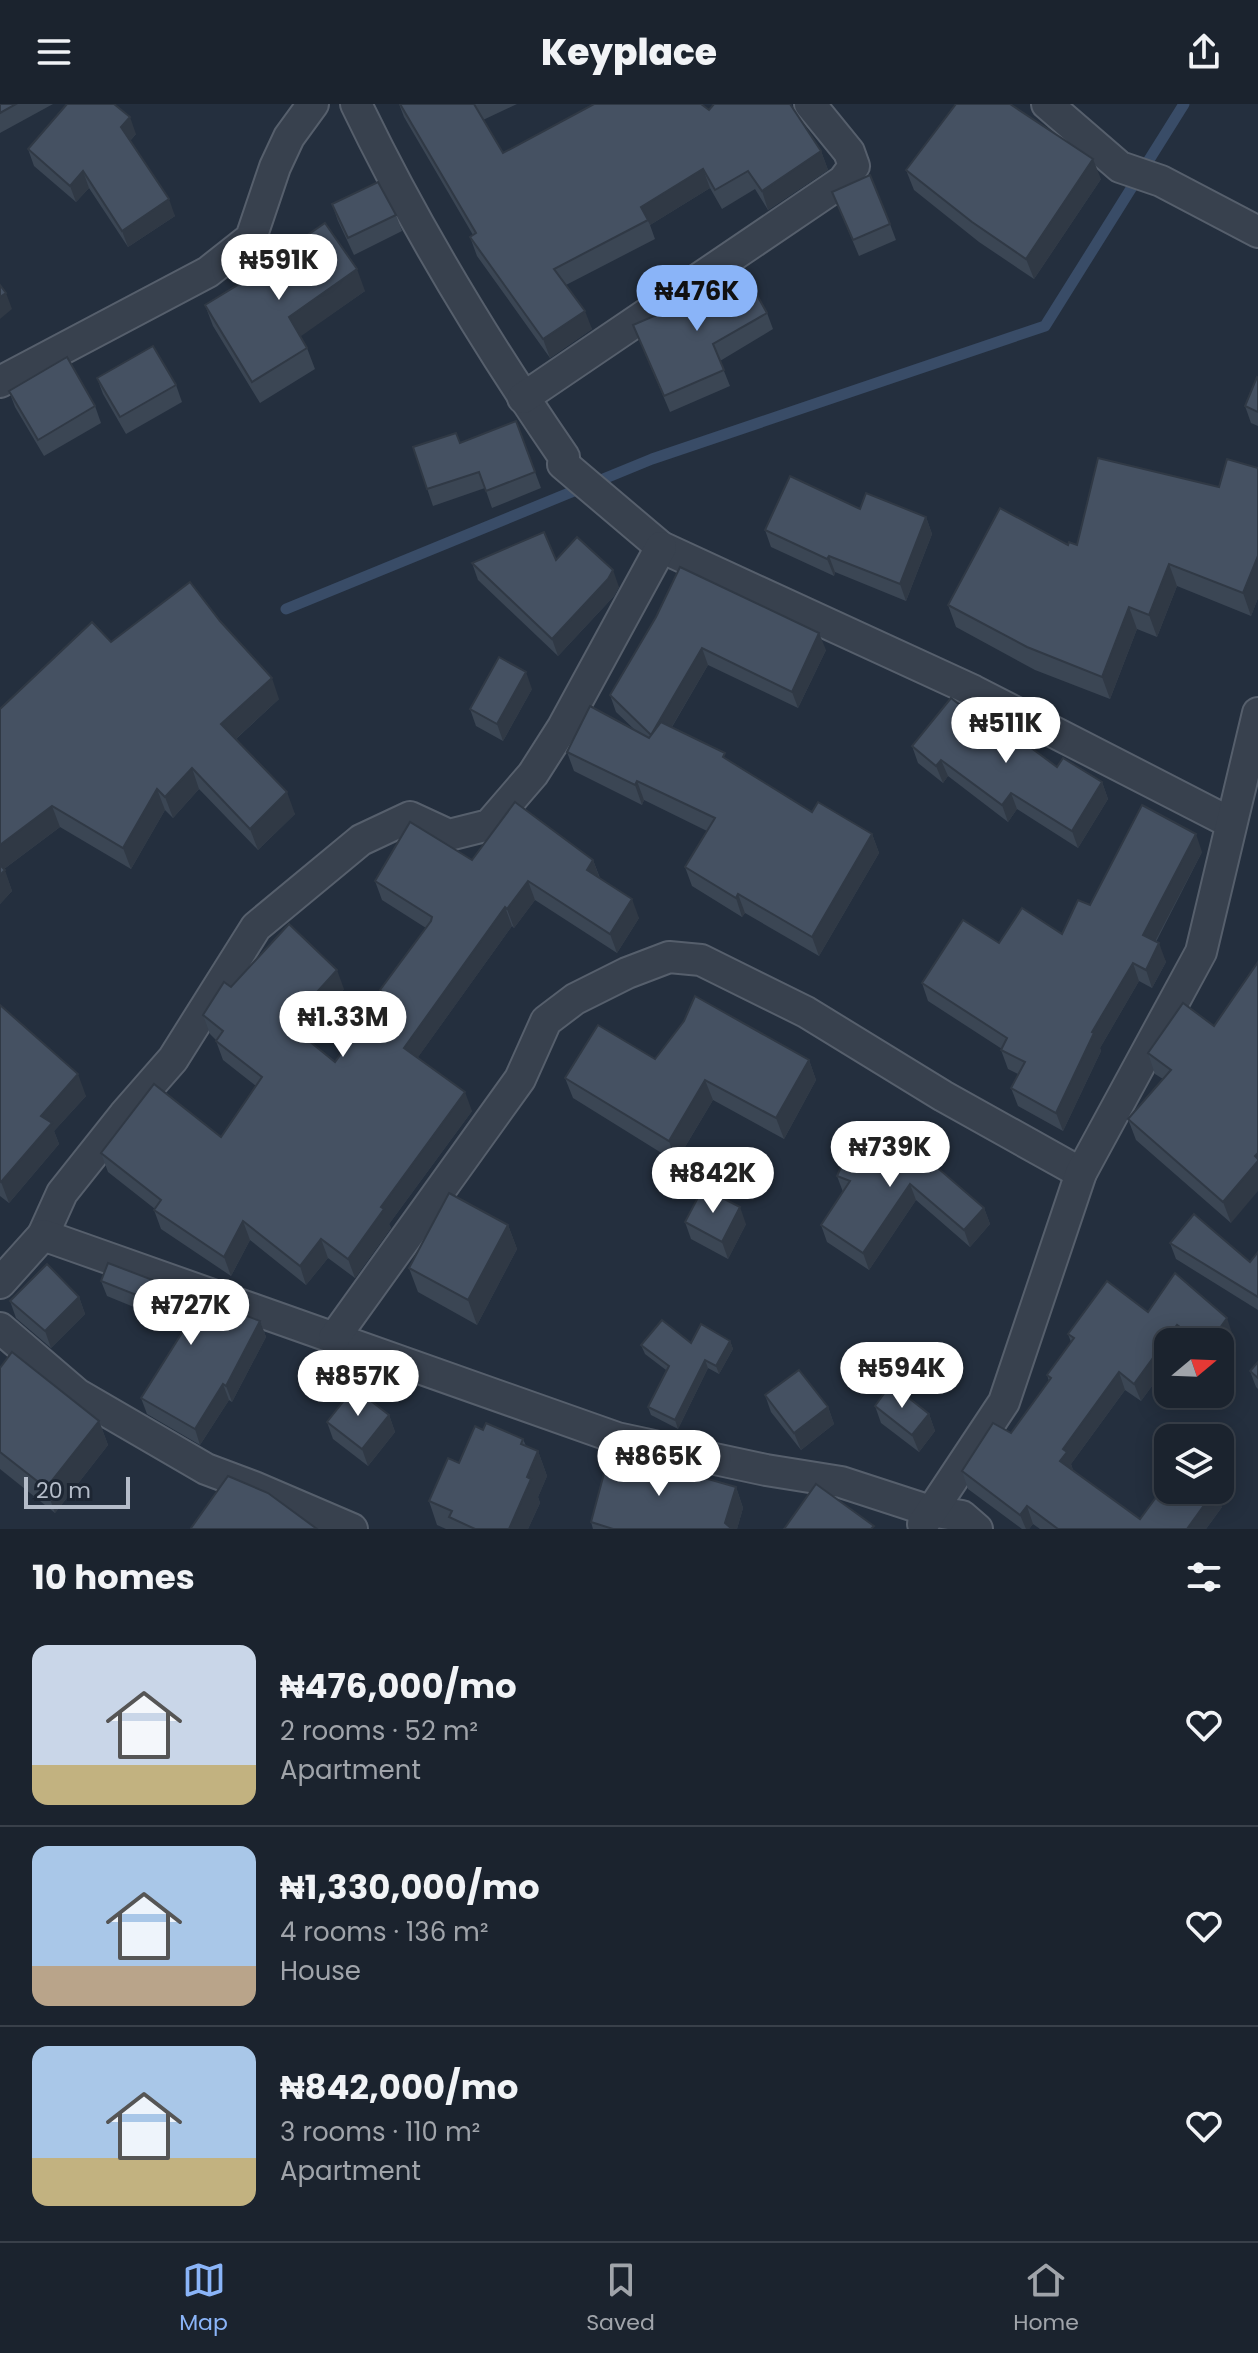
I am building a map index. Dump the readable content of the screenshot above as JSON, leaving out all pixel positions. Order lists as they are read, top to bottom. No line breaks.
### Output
{"scale_bar":"20 m","north":"right","page":{"header":"Keyplace","price":["₦591K","₦476K","₦511K","₦1.33M","₦739K","₦842K","₦727K","₦594K","₦857K","₦865K"],"scale":"20 m","heading":"10 homes","list":[{"name":"₦476,000/mo","note":"2 rooms · 52 m² · Apartment"},{"name":"₦1,330,000/mo","note":"4 rooms · 136 m² · House"},{"name":"₦842,000/mo","note":"3 rooms · 110 m² · Apartment"}],"tabs":["Map","Saved","Home"]}}
